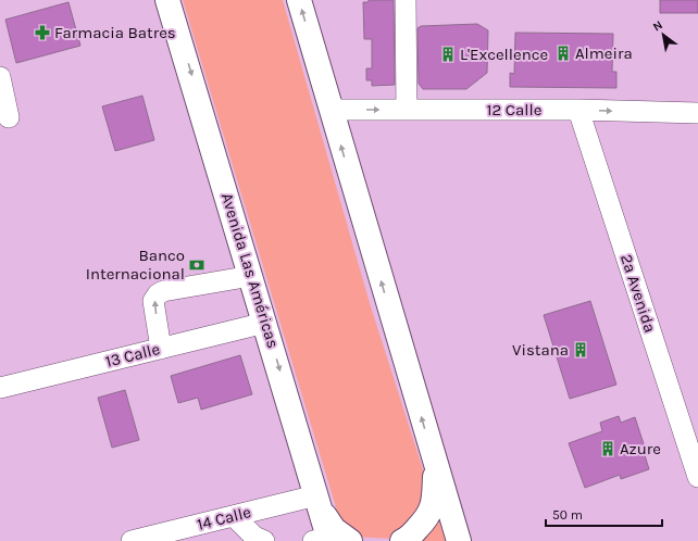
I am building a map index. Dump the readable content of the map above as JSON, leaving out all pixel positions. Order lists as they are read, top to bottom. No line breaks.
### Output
{"streets":{"main road":["Avenida Las Américas"],"street":["12 Calle","2a Avenida","13 Calle","14 Calle"]},"crossings":[["12 Calle","2a Avenida"],["Avenida Las Américas","13 Calle"],["Avenida Las Américas","14 Calle"]],"one_way":["12 Calle"],"places":{"pharmacy":["Farmacia Batres"],"building":["Almeira","L'Excellence","Vistana","Azure"],"bank":["Banco Internacional"]},"scale_bar":"50 m","north":"top left"}
